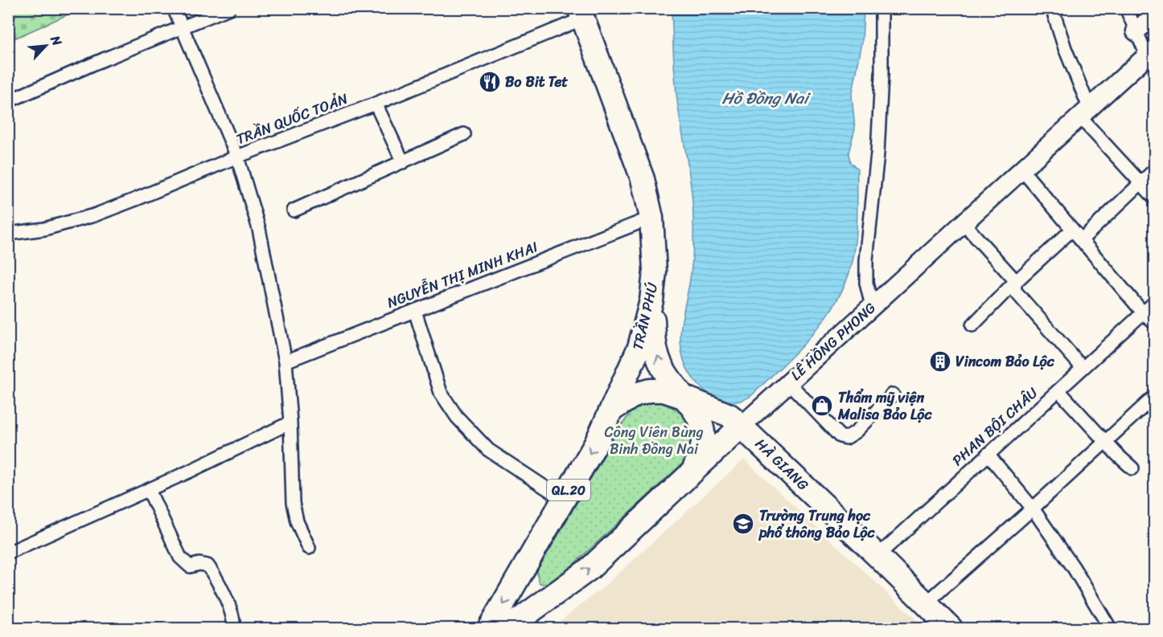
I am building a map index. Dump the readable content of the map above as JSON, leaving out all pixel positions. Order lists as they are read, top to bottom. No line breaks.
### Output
{"streets":{"highway":["TRẦN PHÚ","LÊ HỒNG PHONG","HÀ GIANG","QL.20"],"street":["TRẦN QUỐC TOẢN","NGUYỄN THỊ MINH KHAI","PHAN BỘI CHÂU"]},"crossings":[["TRẦN QUỐC TOẢN","TRẦN PHÚ"],["NGUYỄN THỊ MINH KHAI","TRẦN PHÚ"],["TRẦN PHÚ","HÀ GIANG"],["LÊ HỒNG PHONG","HÀ GIANG"],["PHAN BỘI CHÂU","HÀ GIANG"]],"water":["Hồ Đồng Nai"],"parks":["Công Viên Bùng Binh Đồng Nai"],"places":{"restaurant":["Bo Bit Tet"],"building":["Vincom Bảo Lộc"],"shop":["Thẩm mỹ viện Malisa Bảo Lộc"],"school or university":["Trường Trung học phổ thông Bảo Lộc"]},"north":"top right"}
